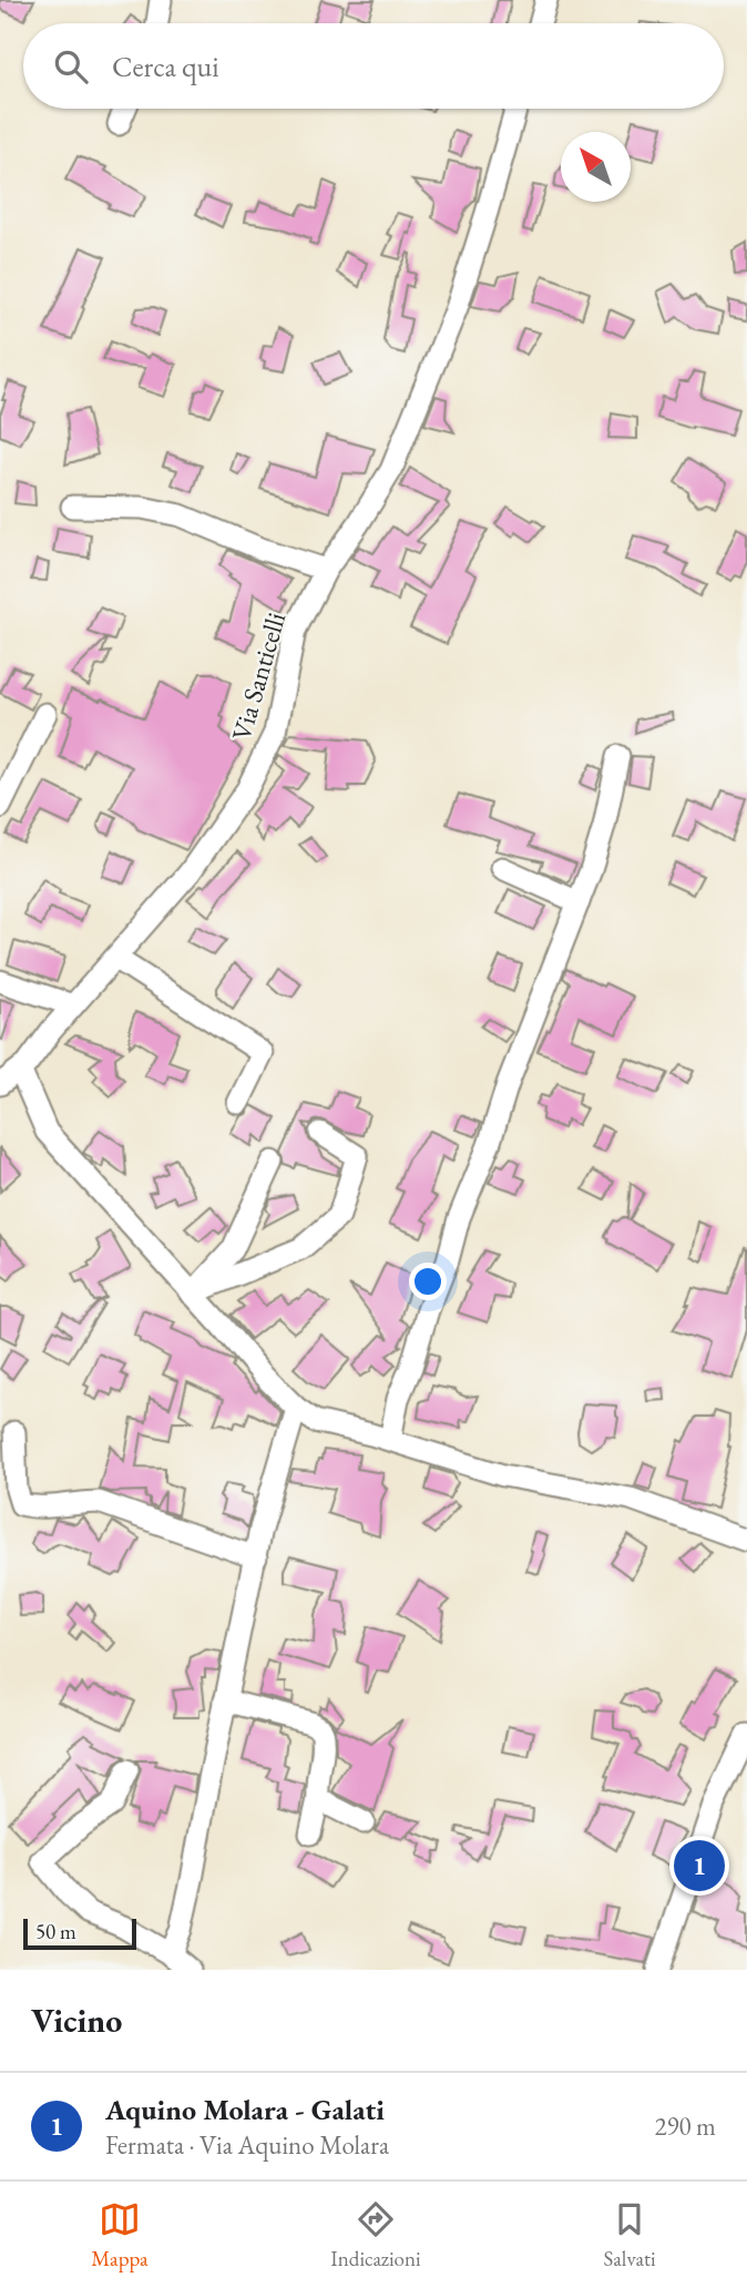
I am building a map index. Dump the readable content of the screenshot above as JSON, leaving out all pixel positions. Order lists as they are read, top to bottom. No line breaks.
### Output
{"streets":{"street":["Via Santicelli"]},"scale_bar":"50 m","north":"top left","page":{"search":"Cerca qui","pins":"1","scale":"50 m","heading":"Vicino","list":[{"mark":"1","name":"Aquino Molara - Galati","note":"Fermata · Via Aquino Molara","value":"290 m"}],"nav":["Mappa","Indicazioni","Salvati"]}}
